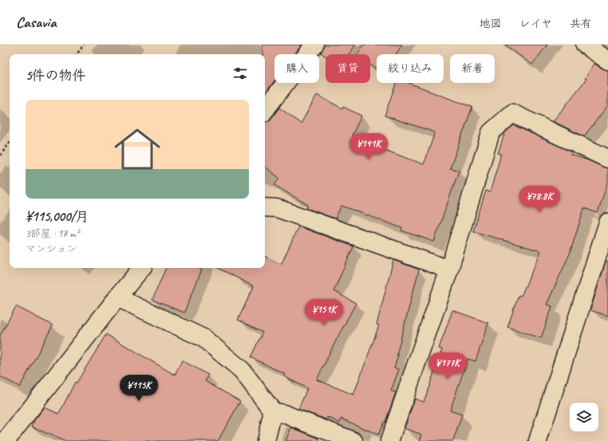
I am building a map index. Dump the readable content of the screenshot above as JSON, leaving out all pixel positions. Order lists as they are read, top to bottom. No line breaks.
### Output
{"page":{"header":"Casavia","nav":["地図","レイヤ","共有"],"chip":["購入","賃貸","絞り込み","新着"],"heading":"5件の物件","list":[{"name":"¥115,000/月","note":"3部屋 · 98 m² · マンション"}],"price":["¥141K","¥78.8K","¥151K","¥177K","¥115K"]}}
